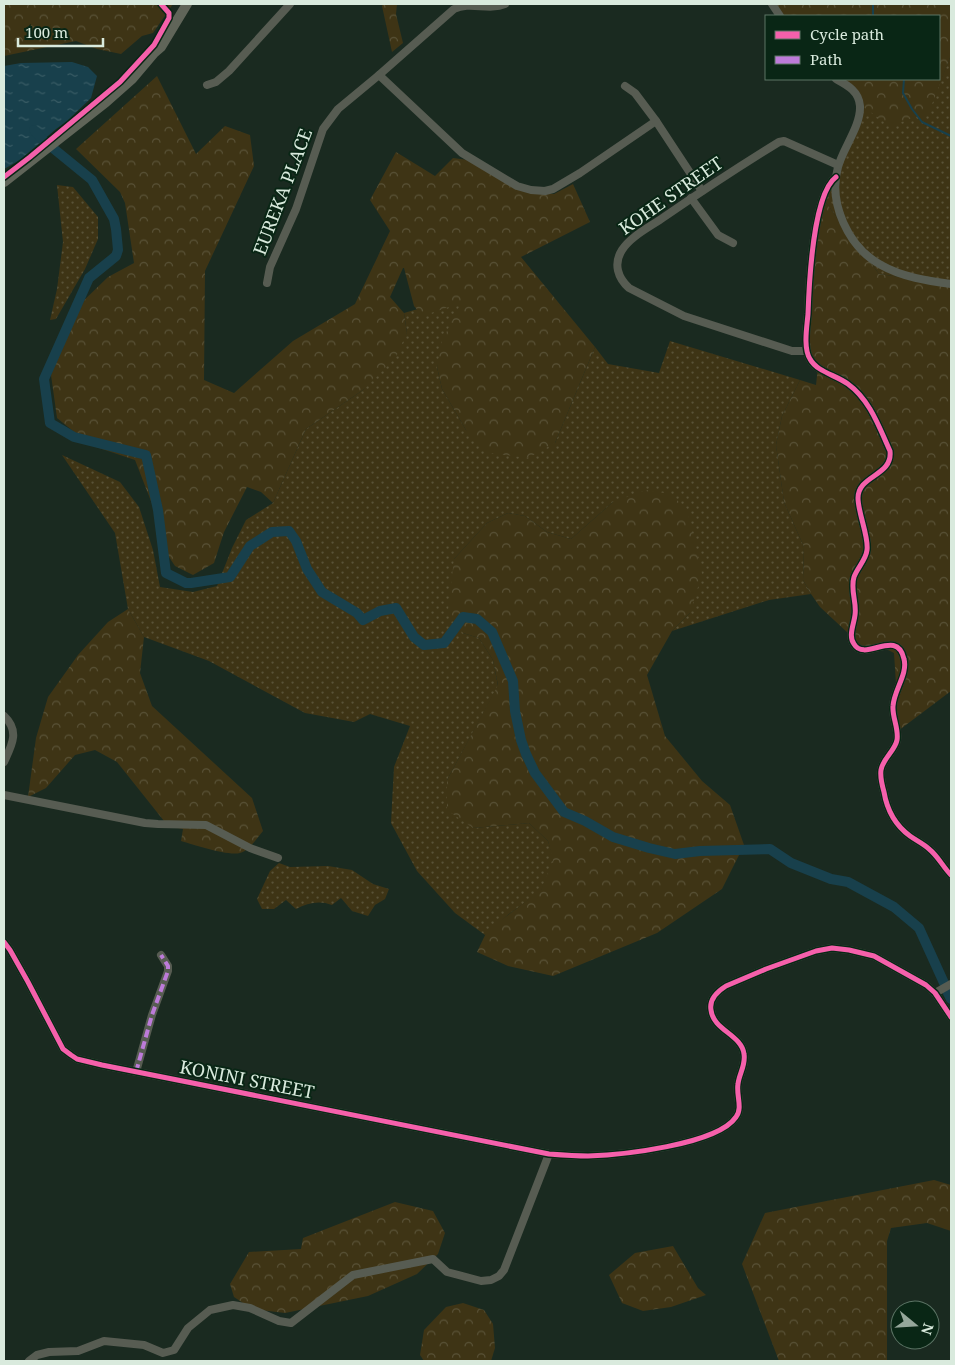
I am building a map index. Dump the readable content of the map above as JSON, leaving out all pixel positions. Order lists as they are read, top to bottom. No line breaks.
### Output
{"streets":{"street":["EUREKA PLACE","KOHE STREET","KONINI STREET"]},"legend":["Cycle path","Path"],"scale_bar":"100 m","north":"right"}
